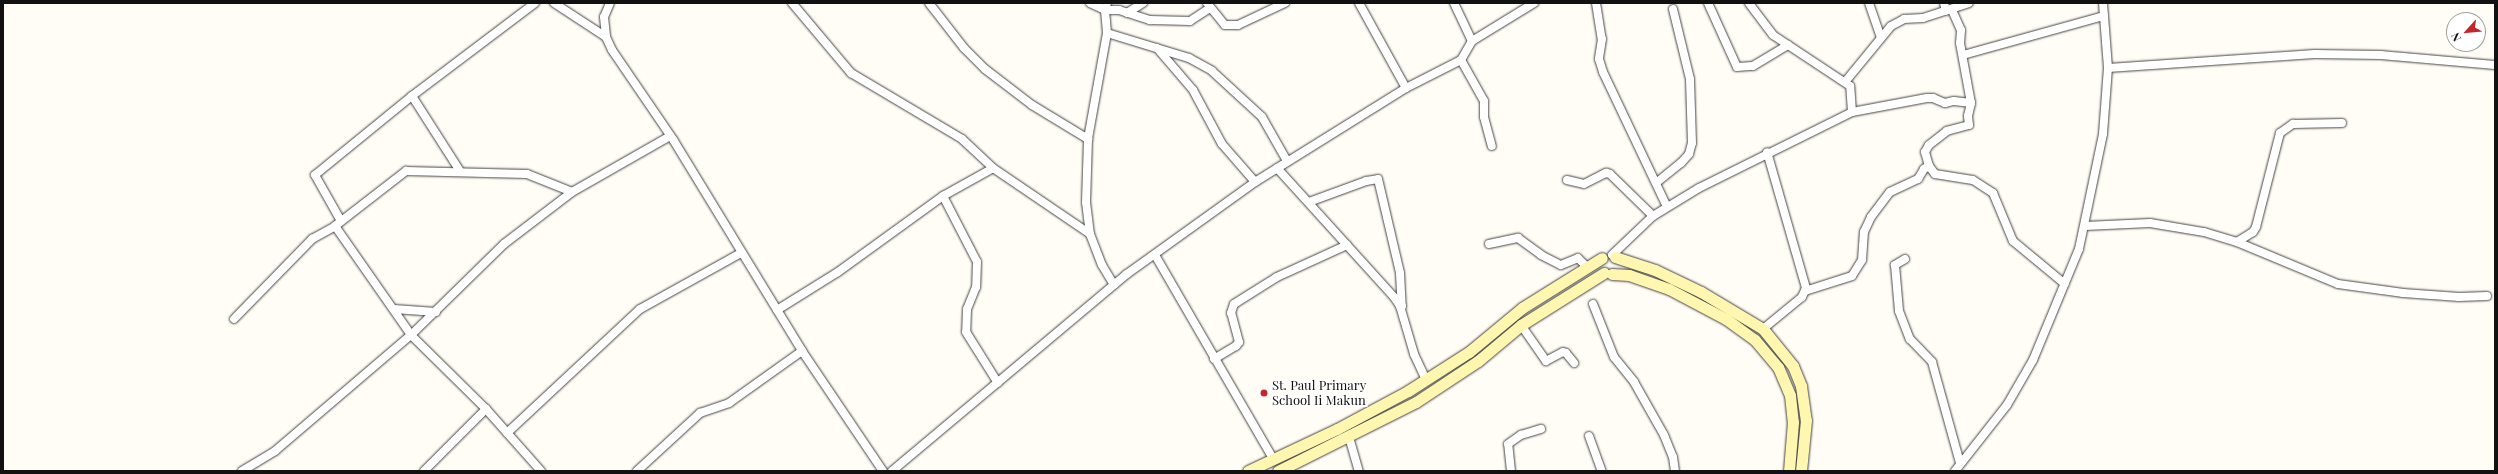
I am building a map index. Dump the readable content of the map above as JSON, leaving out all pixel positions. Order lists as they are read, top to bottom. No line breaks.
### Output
{"places":["St. Paul Primary School Ii Makun"],"north":"bottom left"}
